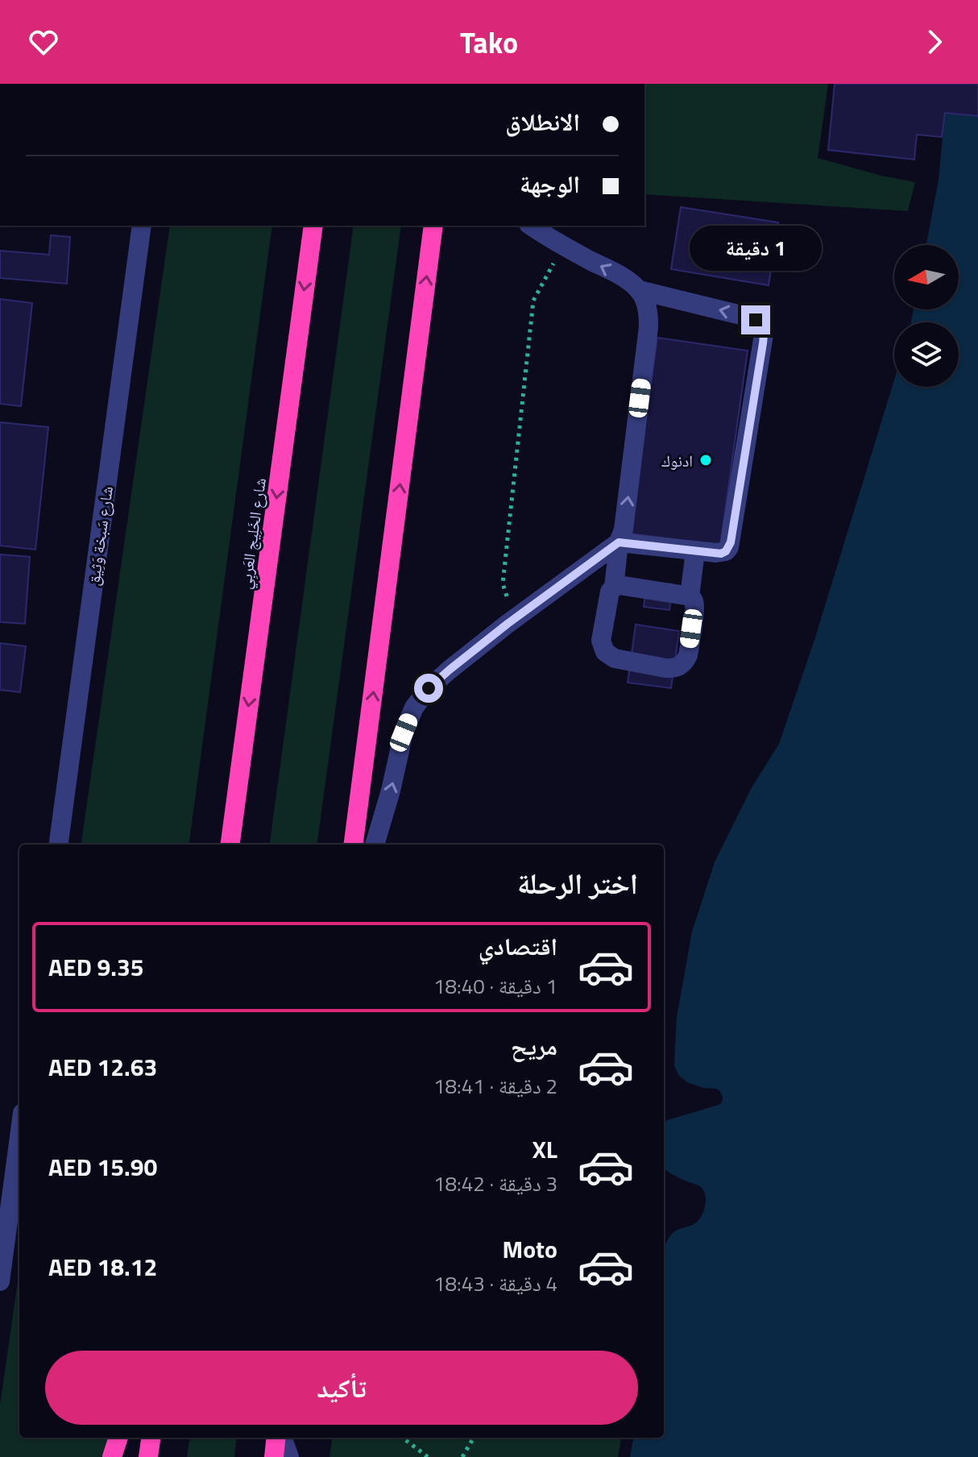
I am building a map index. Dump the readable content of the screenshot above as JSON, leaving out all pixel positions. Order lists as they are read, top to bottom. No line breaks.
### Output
{"streets":{"highway":["شارع الخَلِيج العَربِي"],"street":["شارع سَبخة وَثِيق"]},"places":["ادنوك"],"north":"left","page":{"header":"Tako","banner":["الانطلاق","الوجهة"],"bubble":"1 دقيقة","heading":"اختر الرحلة","list":[{"name":"اقتصادي","note":"1 دقيقة · 18:40","value":"AED 9.35"},{"name":"مريح","note":"2 دقيقة · 18:41","value":"AED 12.63"},{"name":"XL","note":"3 دقيقة · 18:42","value":"AED 15.90"},{"name":"Moto","note":"4 دقيقة · 18:43","value":"AED 18.12"}],"buttons":"تأكيد"}}
